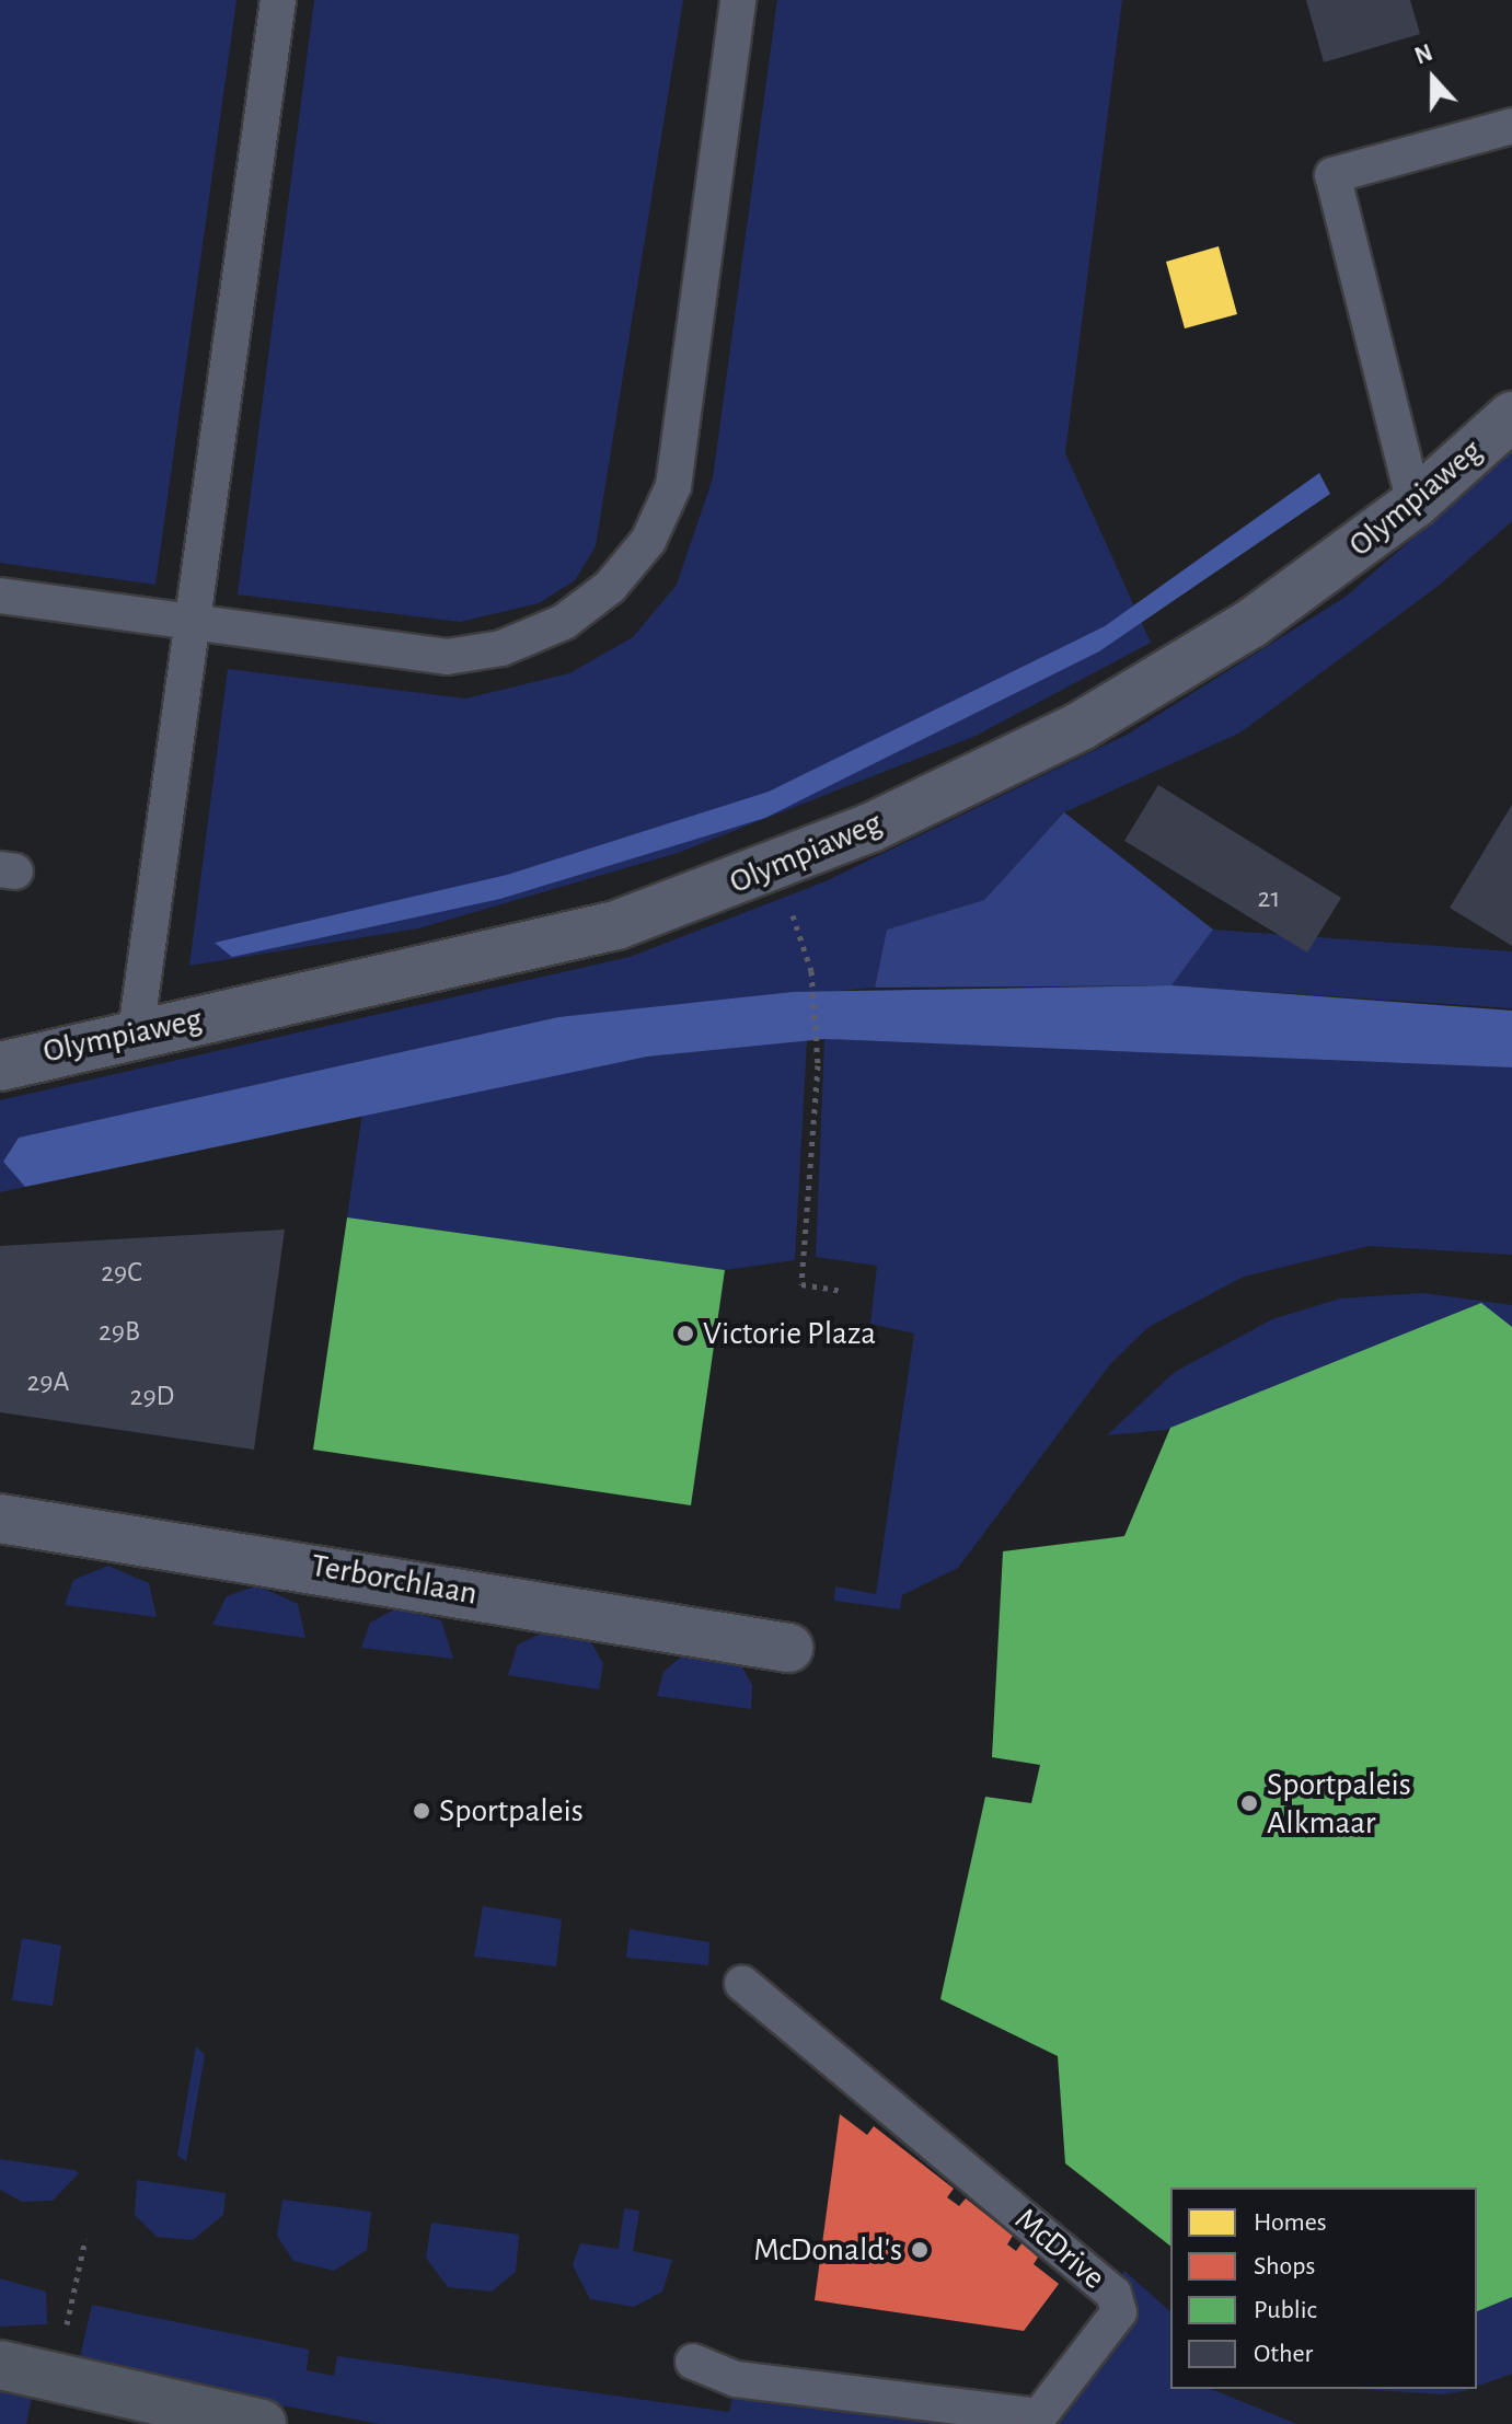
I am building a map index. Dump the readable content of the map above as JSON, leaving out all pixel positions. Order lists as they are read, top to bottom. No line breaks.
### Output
{"streets":{"street":["Olympiaweg","Terborchlaan"],"lane":["McDrive"]},"places":["Victorie Plaza","Sportpaleis Alkmaar","Sportpaleis","McDonald's"],"house_numbers":["21","29C","29B","29A","29D"],"legend":["Homes","Shops","Public","Other"],"north":"top"}
